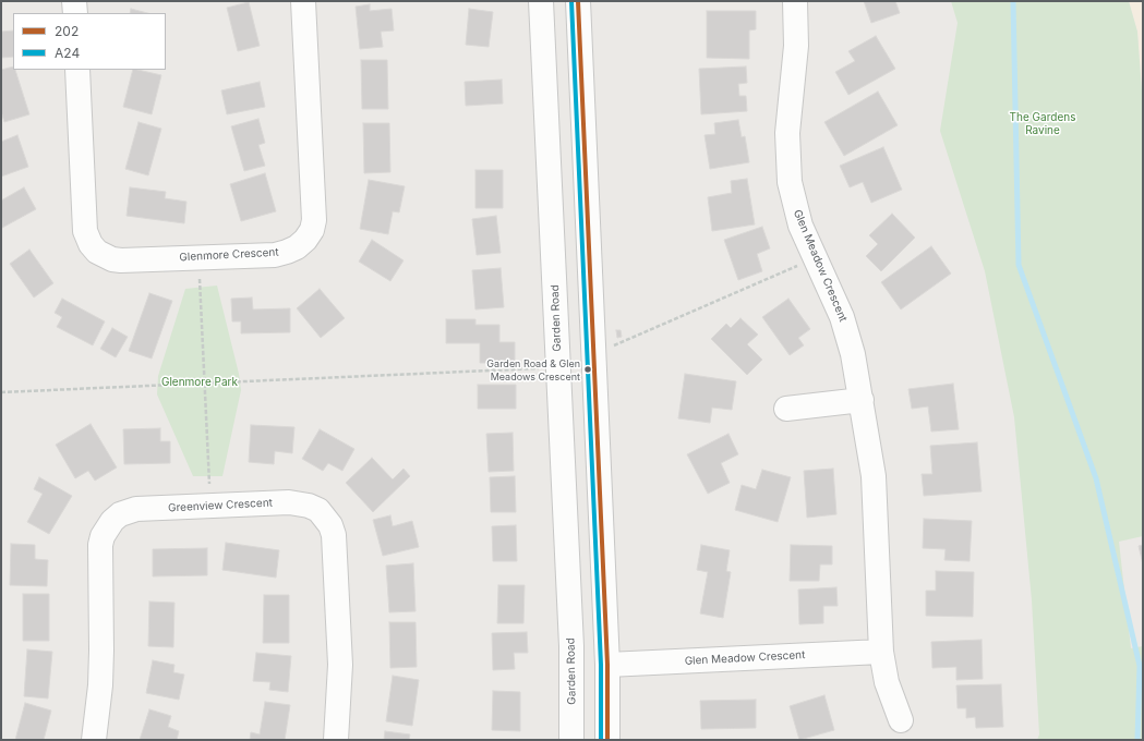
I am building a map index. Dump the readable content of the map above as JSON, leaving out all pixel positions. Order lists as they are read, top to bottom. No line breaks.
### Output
{"streets":{"street":["Glenmore Crescent","Glen Meadow Crescent","Garden Road","Greenview Crescent"]},"parks":["The Gardens Ravine","Glenmore Park"],"places":["Garden Road & Glen Meadows Crescent"],"lines":["transit line 202","transit line A24"],"legend":["202","A24"]}
